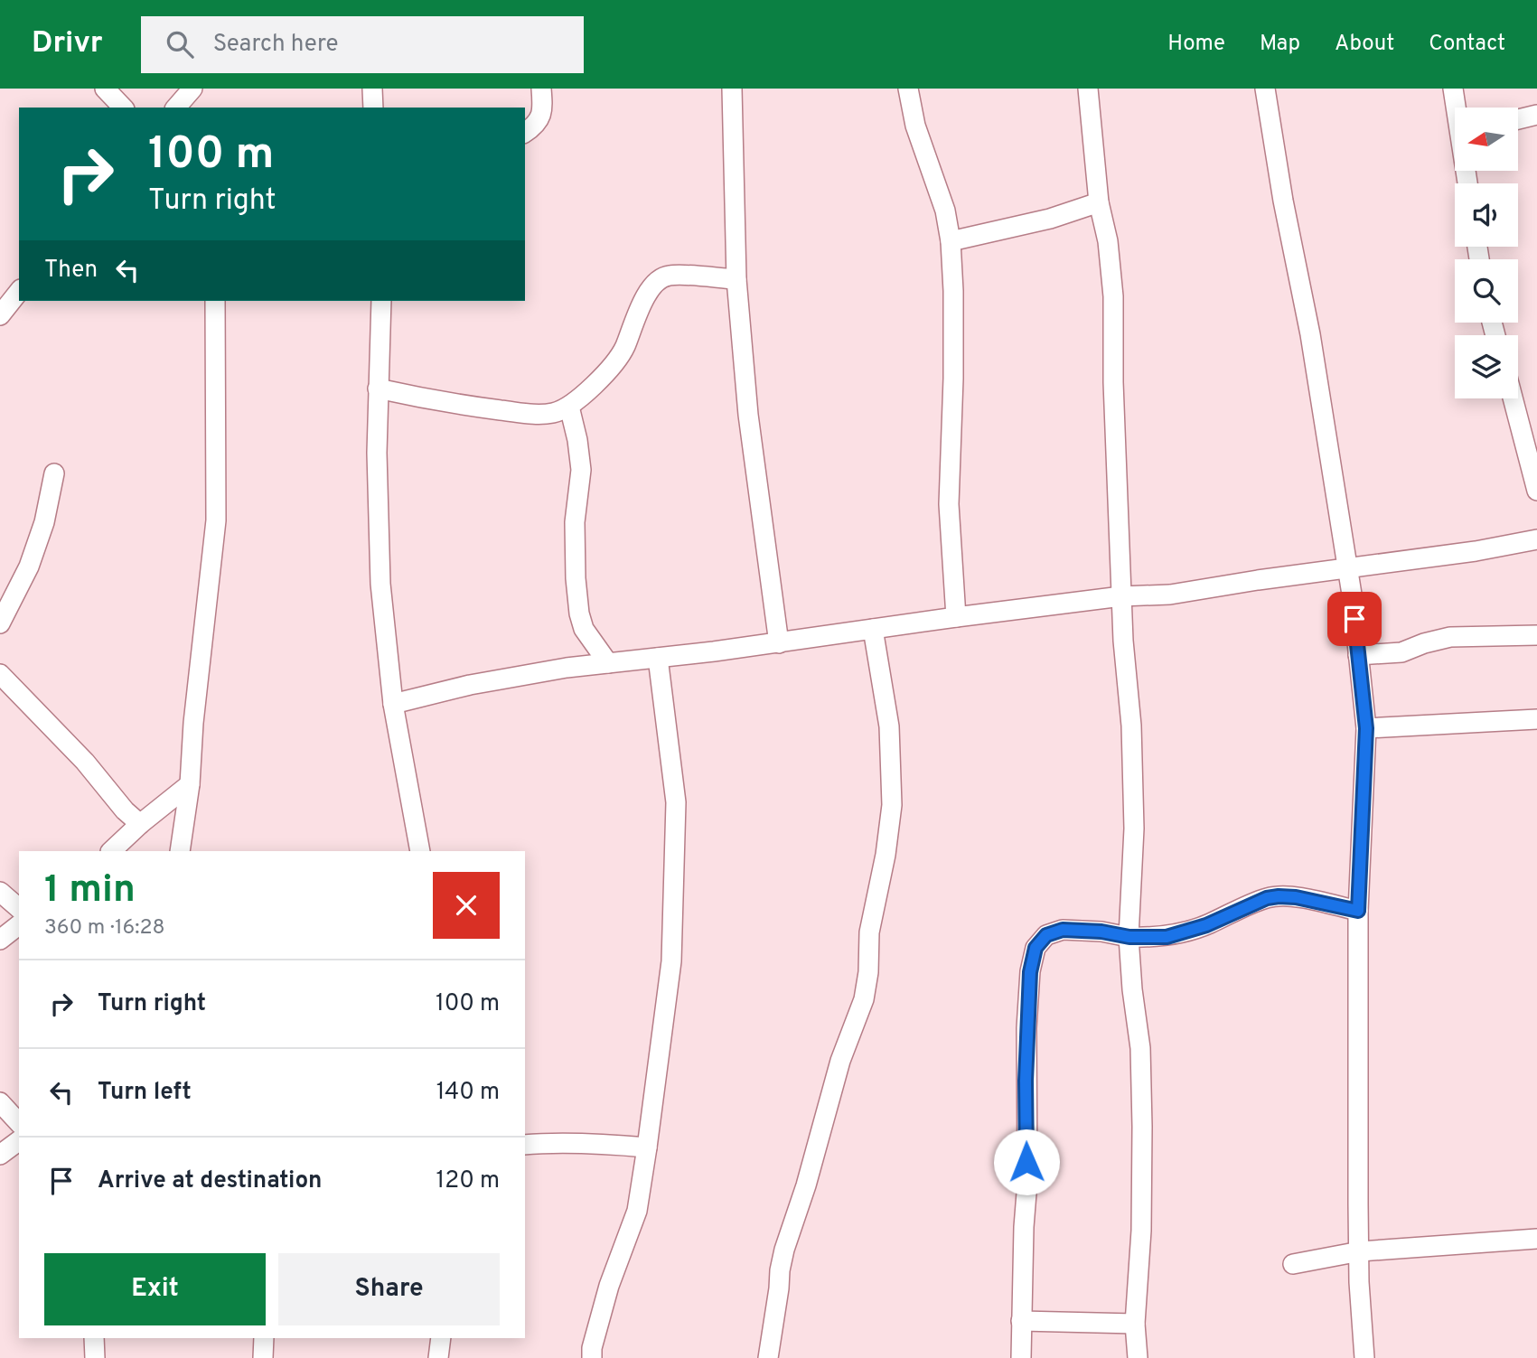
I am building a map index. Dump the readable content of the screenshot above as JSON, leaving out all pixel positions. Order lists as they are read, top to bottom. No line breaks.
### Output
{"north":"left","page":{"header":"Drivr","search":"Search here","nav":["Home","Map","About","Contact"],"turn":["100 m","Turn right"],"then":"Then","heading":["1 min","360 m · 16:28"],"list":[{"name":"Turn right","value":"100 m"},{"name":"Turn left","value":"140 m"},{"name":"Arrive at destination","value":"120 m"}],"buttons":["Exit","Share"]}}
